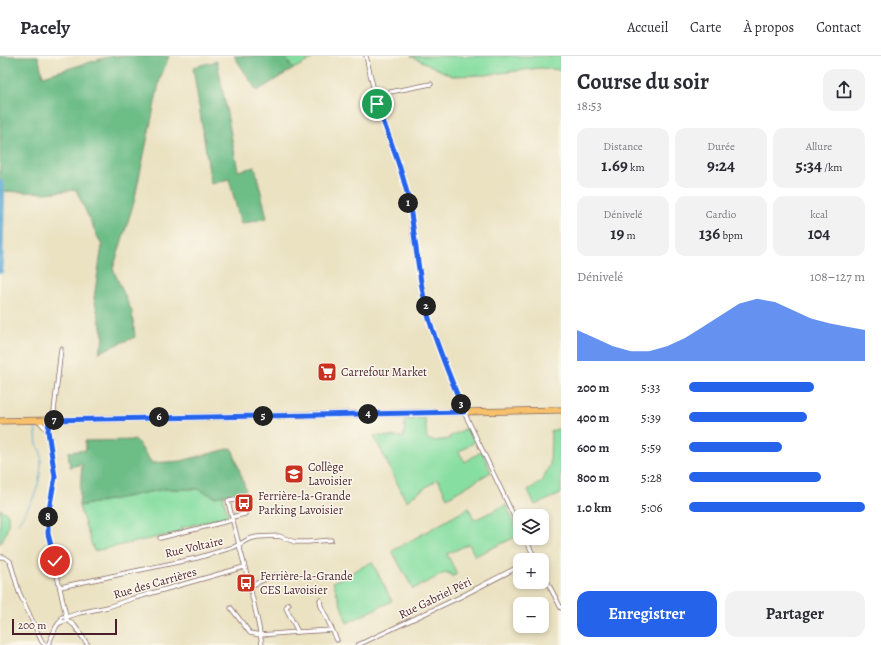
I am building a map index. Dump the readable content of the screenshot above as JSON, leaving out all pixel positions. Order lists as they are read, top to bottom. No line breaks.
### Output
{"streets":{"street":["Rue Voltaire","Rue des Carrières","Rue Gabriel Péri"]},"places":{"supermarket":["Carrefour Market"],"school or university":["Collège Lavoisier"],"bus stop":["Ferrière-la-Grande Parking Lavoisier","Ferrière-la-Grande CES Lavoisier"]},"scale_bar":"200 m","page":{"header":"Pacely","nav":["Accueil","Carte","À propos","Contact"],"heading":["Course du soir","18:53"],"stats":[["Distance","1.69 km"],["Durée","9:24"],["Allure","5:34 /km"],["Dénivelé","19 m"],["Cardio","136 bpm"],["kcal","104"]],"pins":["1","2","3","4","5","6","7","8"],"chart":["Dénivelé","108–127 m"],"list":[{"name":"200 m","note":"5:33"},{"name":"400 m","note":"5:39"},{"name":"600 m","note":"5:59"},{"name":"800 m","note":"5:28"},{"name":"1.0 km","note":"5:06"}],"map_buttons":["+","−"],"buttons":["Enregistrer","Partager"],"scale":"200 m"}}
